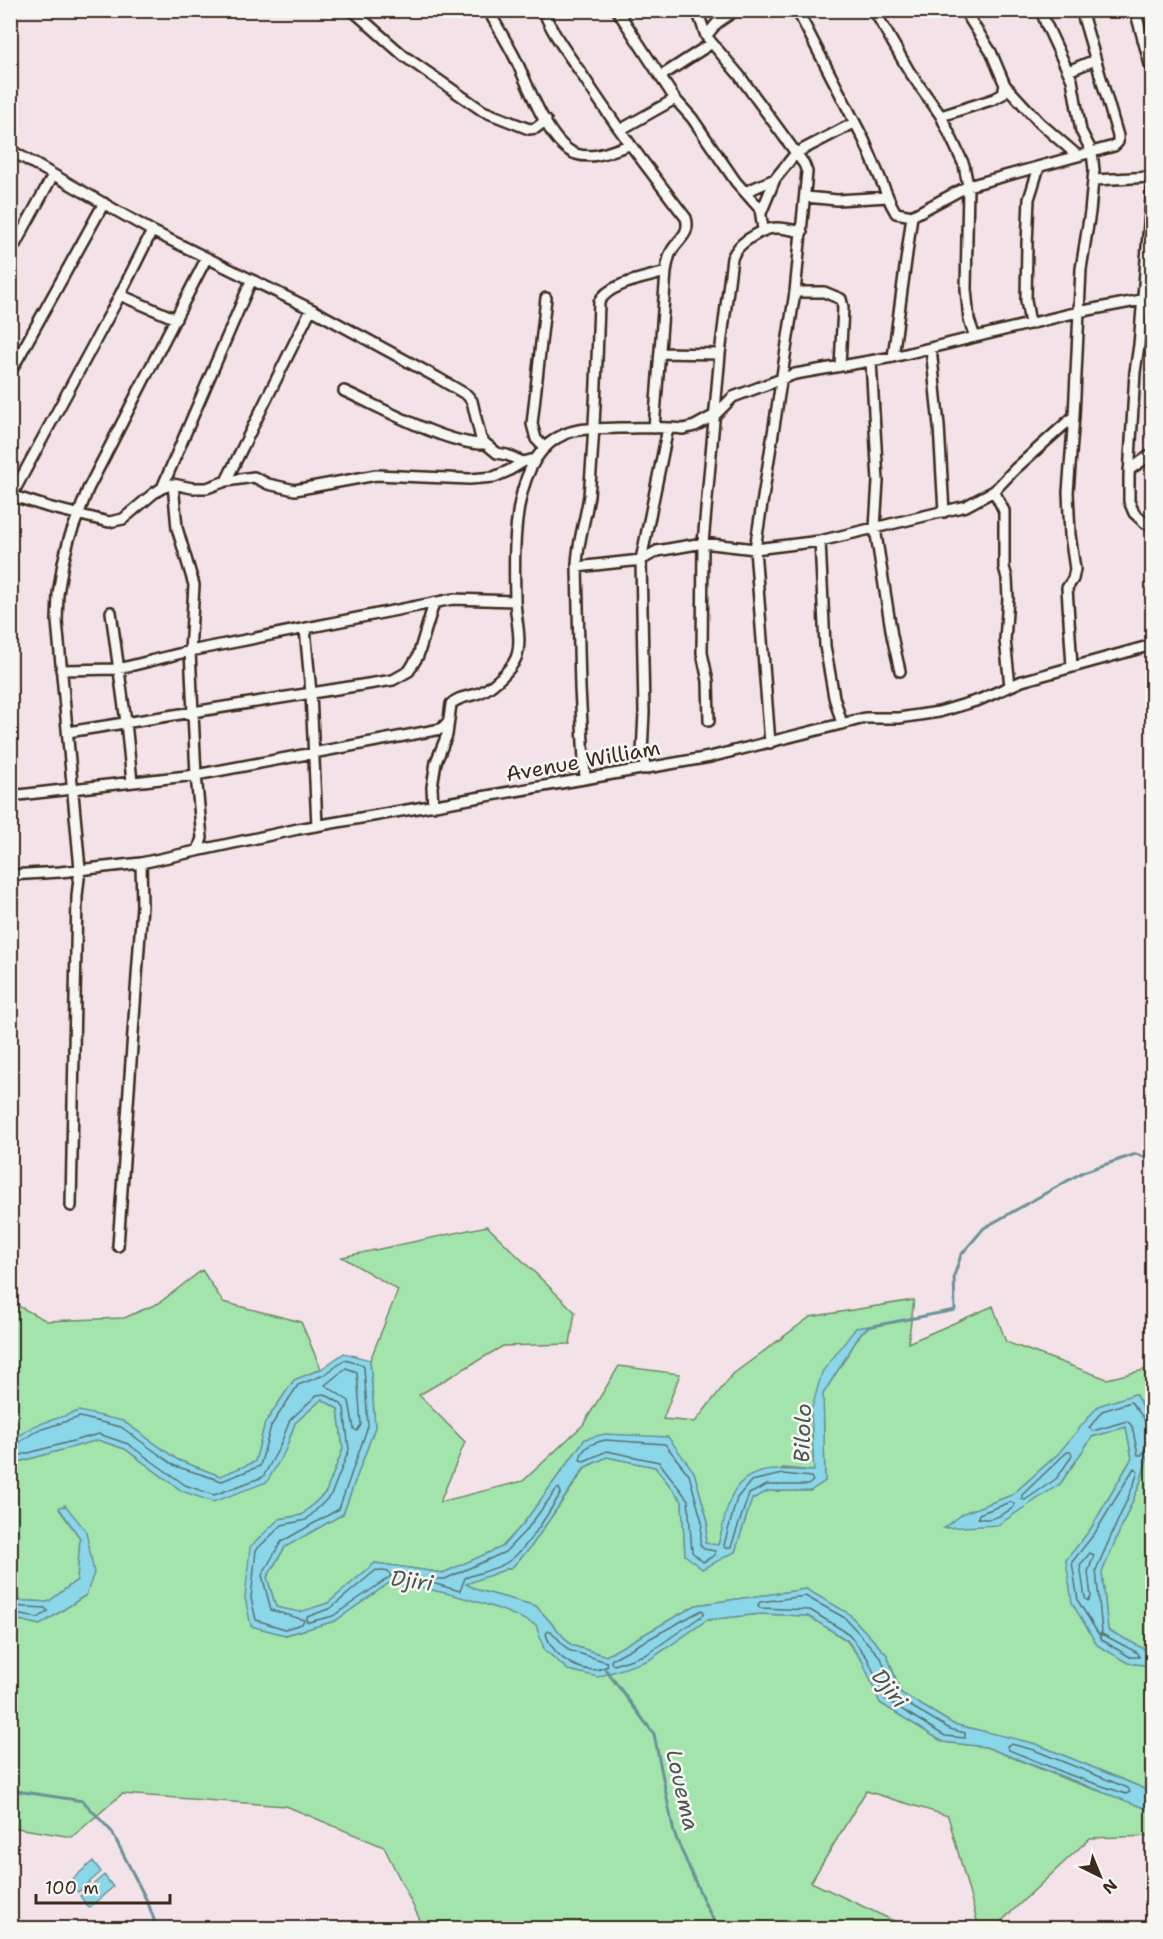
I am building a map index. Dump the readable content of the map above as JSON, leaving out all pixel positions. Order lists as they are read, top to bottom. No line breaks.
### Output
{"streets":{"street":["Avenue William"]},"water":["Bilolo","Djiri","Louema"],"scale_bar":"100 m","north":"bottom right"}
